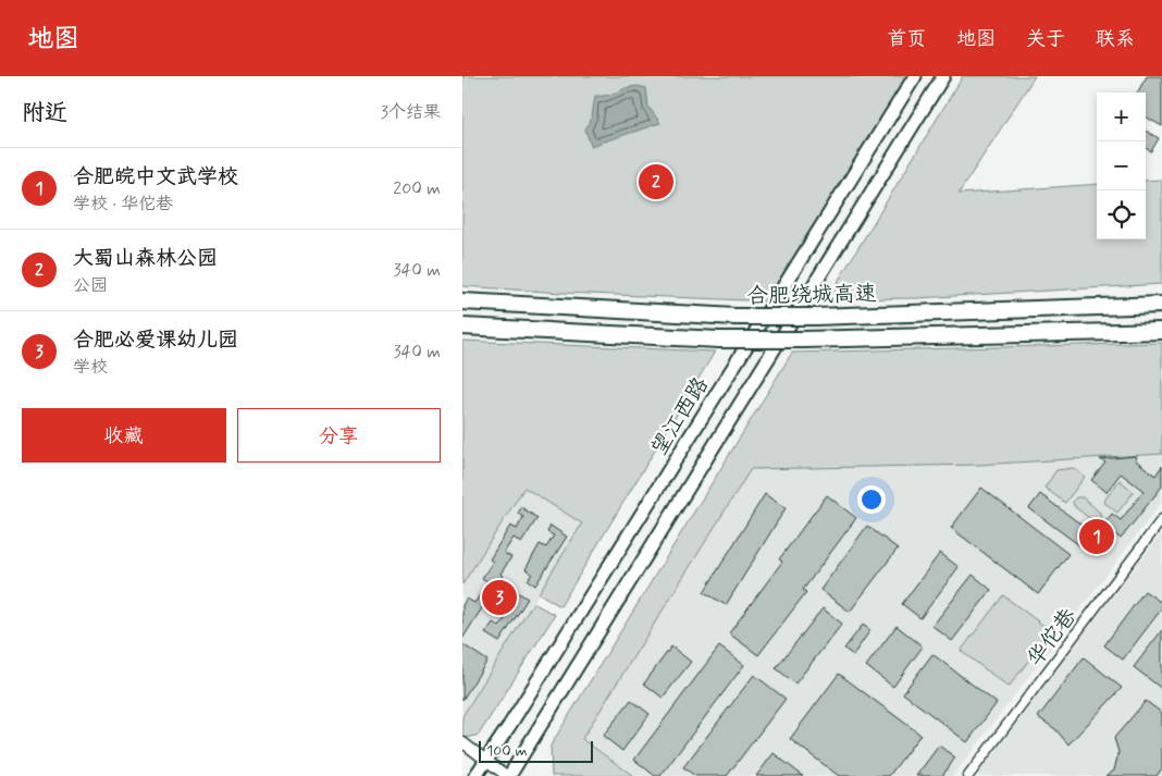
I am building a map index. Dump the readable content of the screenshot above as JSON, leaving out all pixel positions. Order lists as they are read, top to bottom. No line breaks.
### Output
{"streets":{"highway":["合肥绕城高速"],"main road":["望江西路"],"street":["华佗巷"]},"scale_bar":"100 m","page":{"header":"地图","nav":["首页","地图","关于","联系"],"heading":["附近","3个结果"],"map_buttons":["+","−"],"list":[{"mark":"1","name":"合肥皖中文武学校","note":"学校 · 华佗巷","value":"200 m"},{"mark":"2","name":"大蜀山森林公园","note":"公园","value":"340 m"},{"mark":"3","name":"合肥必爱课幼儿园","note":"学校","value":"340 m"}],"pins":["2","1","3"],"buttons":["收藏","分享"],"scale":"100 m"}}
